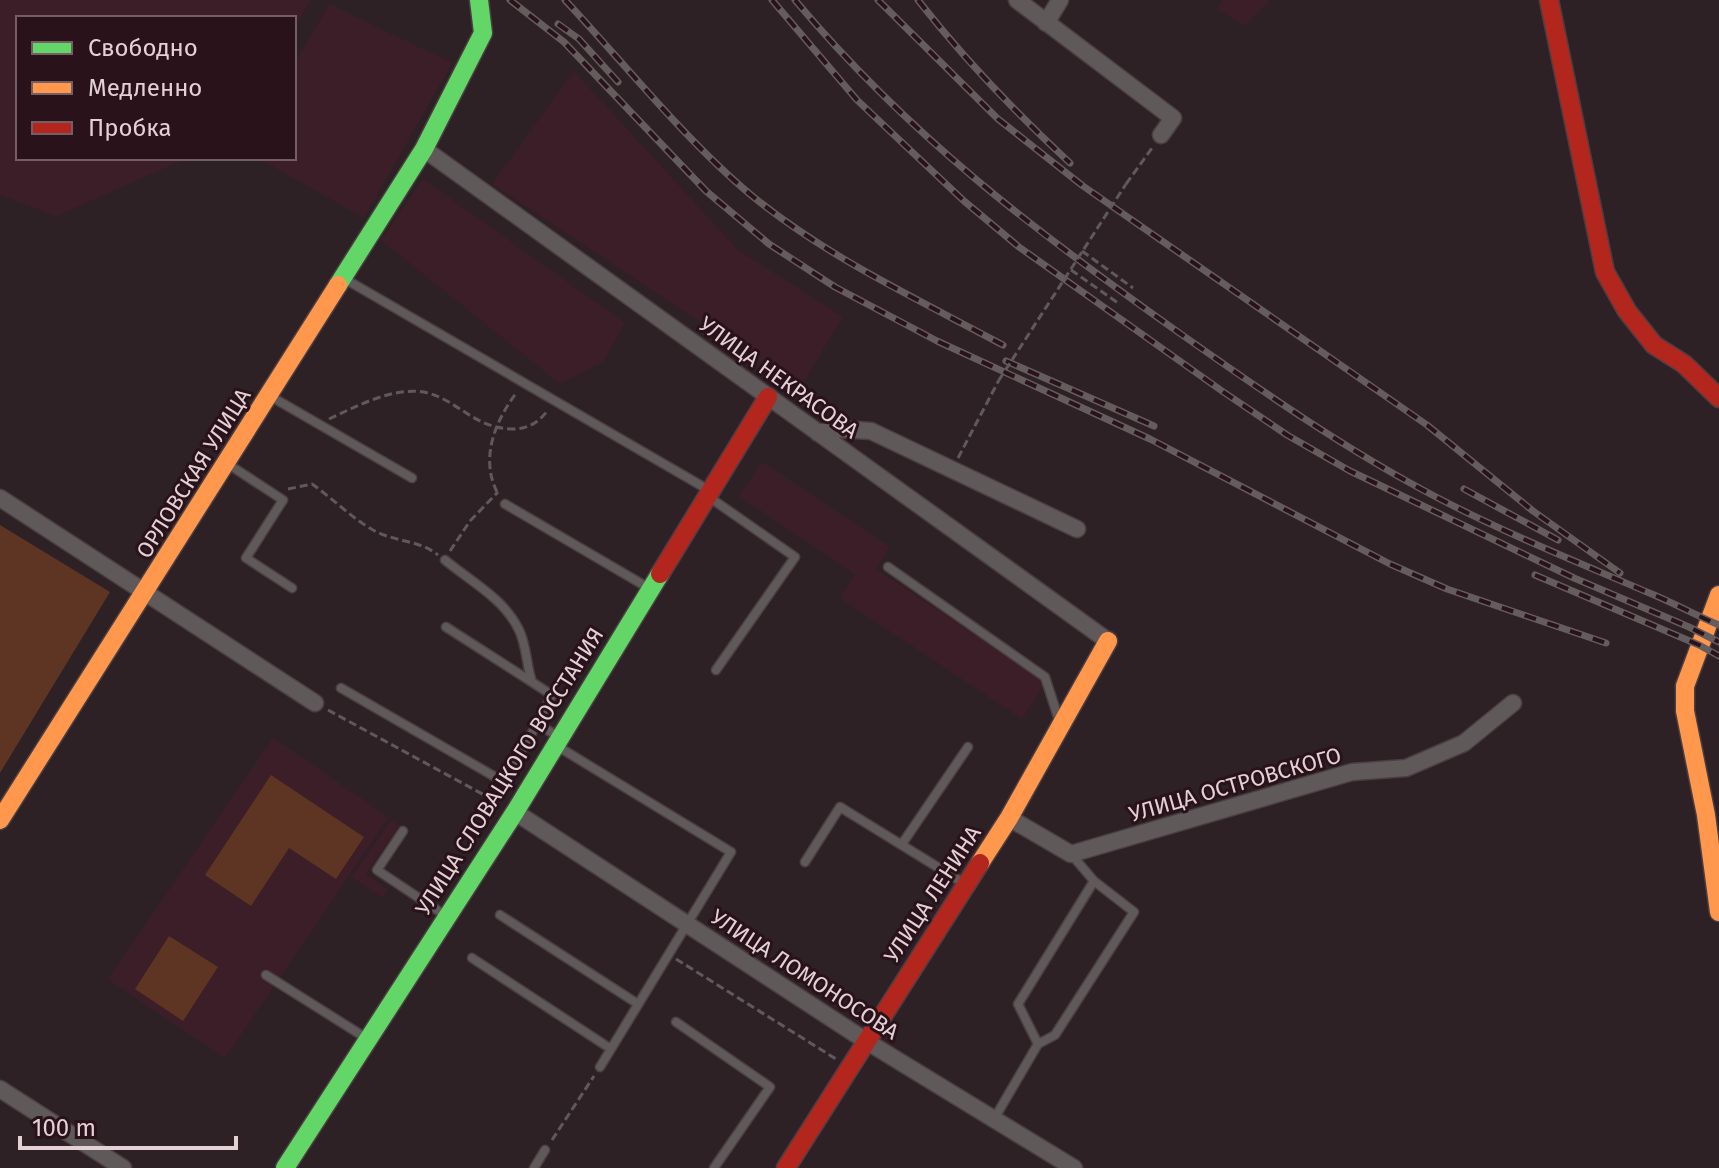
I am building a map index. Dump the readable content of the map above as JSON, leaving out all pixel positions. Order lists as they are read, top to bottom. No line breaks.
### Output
{"streets":{"street":["УЛИЦА НЕКРАСОВА","ОРЛОВСКАЯ УЛИЦА","УЛИЦА СЛОВАЦКОГО ВОССТАНИЯ","УЛИЦА ОСТРОВСКОГО","УЛИЦА ЛЕНИНА","УЛИЦА ЛОМОНОСОВА"]},"crossings":[["УЛИЦА НЕКРАСОВА","ОРЛОВСКАЯ УЛИЦА"],["УЛИЦА НЕКРАСОВА","УЛИЦА СЛОВАЦКОГО ВОССТАНИЯ"],["УЛИЦА НЕКРАСОВА","УЛИЦА ЛЕНИНА"],["УЛИЦА СЛОВАЦКОГО ВОССТАНИЯ","УЛИЦА ЛОМОНОСОВА"],["УЛИЦА ЛЕНИНА","УЛИЦА ЛОМОНОСОВА"]],"legend":["Свободно","Медленно","Пробка"],"scale_bar":"100 m"}
